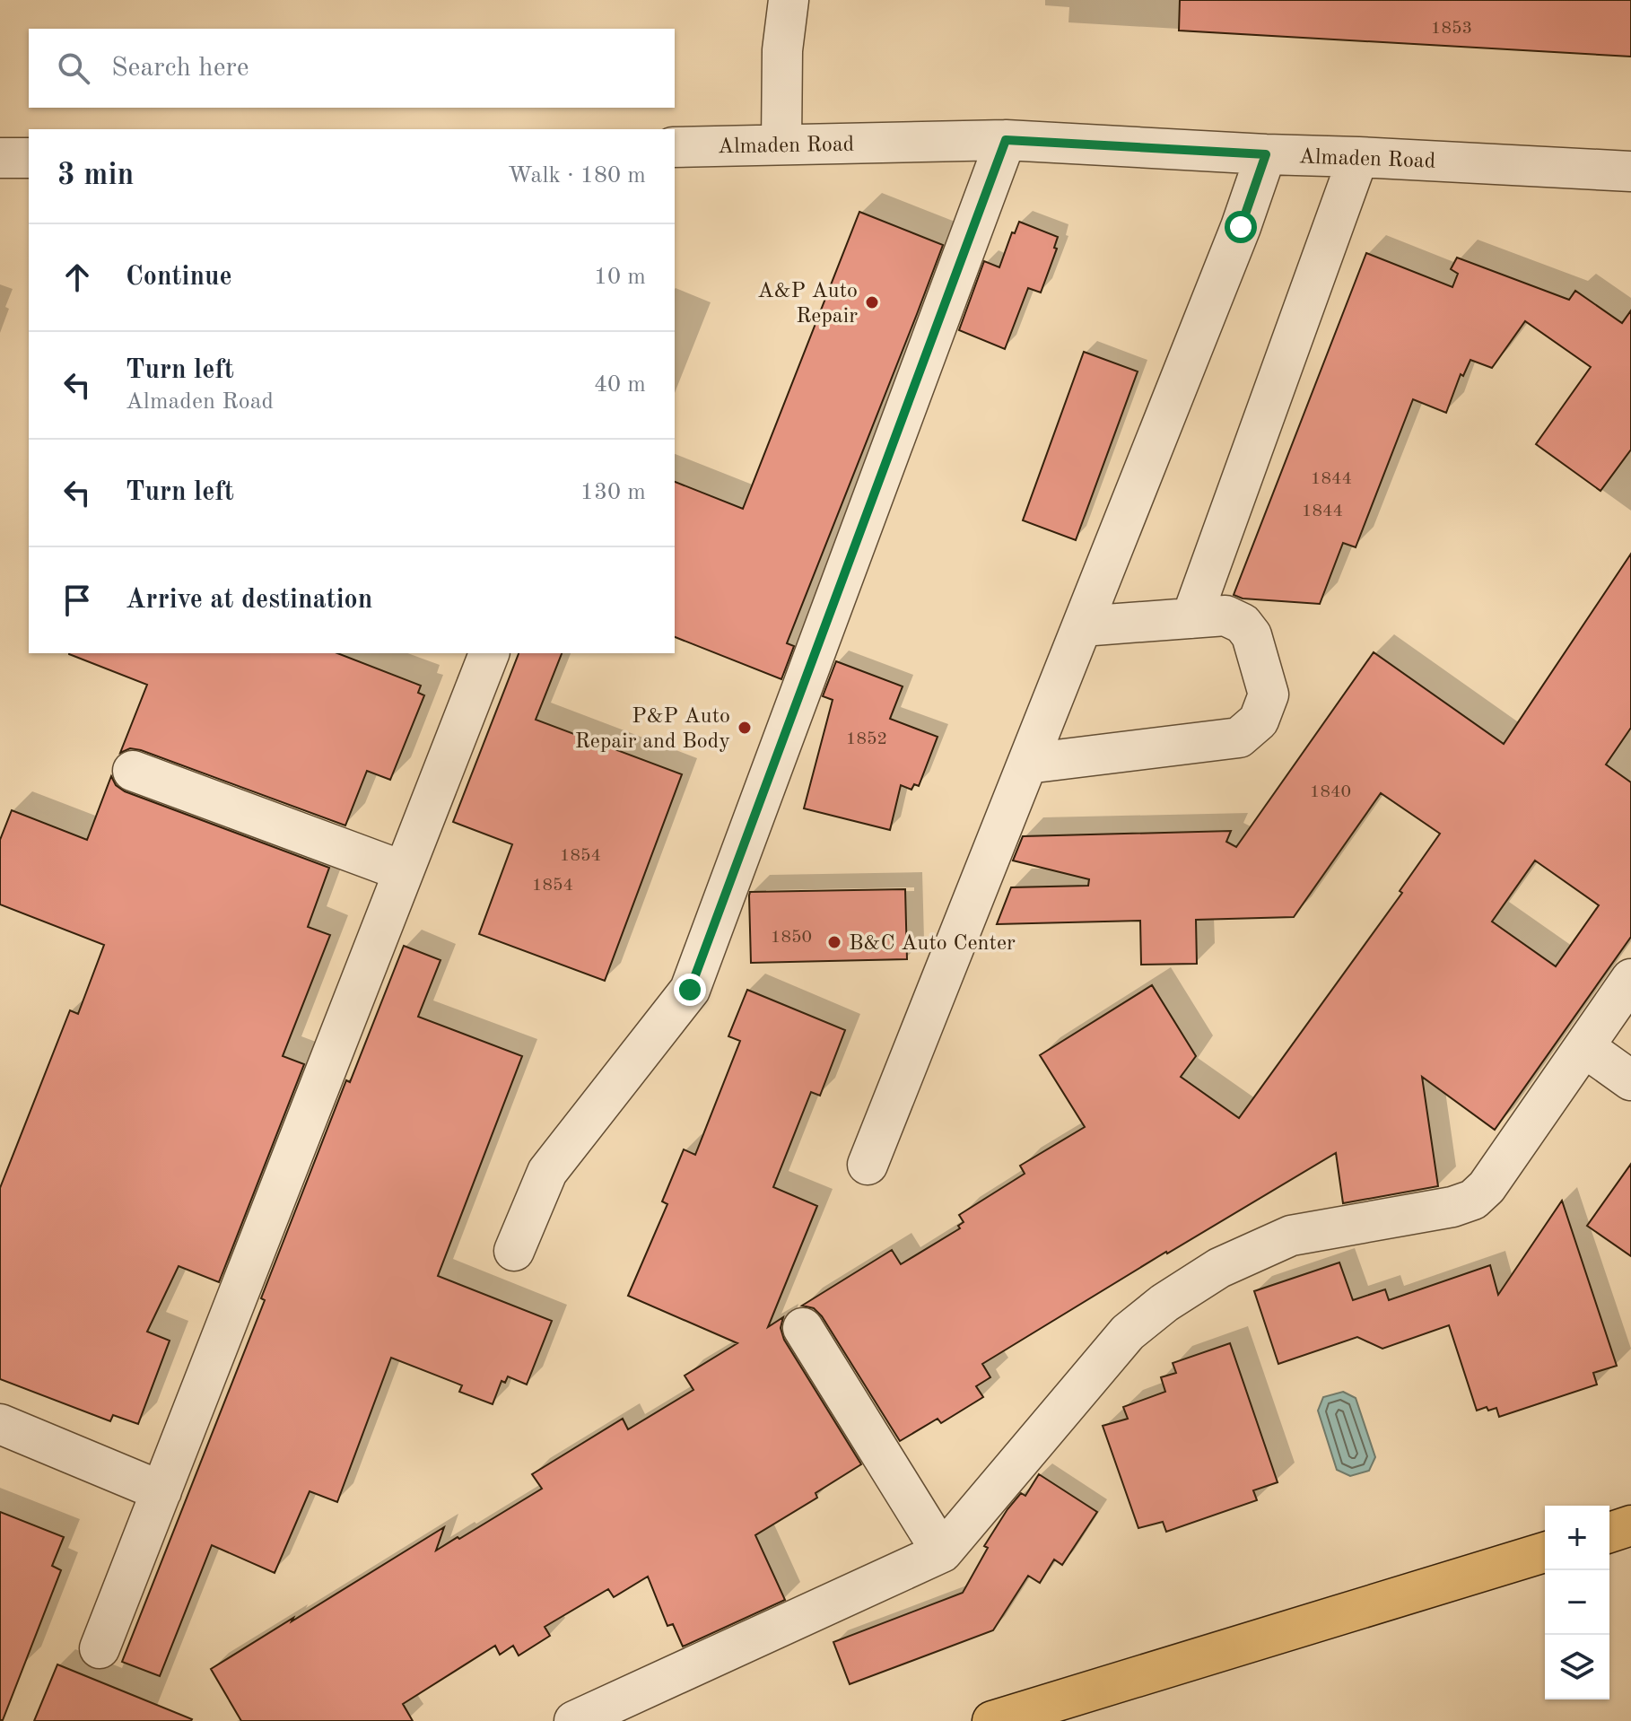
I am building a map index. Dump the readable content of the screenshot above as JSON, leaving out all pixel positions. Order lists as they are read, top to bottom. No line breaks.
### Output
{"streets":{"street":["Almaden Road"]},"places":["A&P Auto Repair","P&P Auto Repair and Body","B&C Auto Center"],"house_numbers":["1853","1844","1844","1852","1840","1854","1854","1850"],"page":{"search":"Search here","heading":["3 min","Walk · 180 m"],"list":[["Continue","10 m"],["Turn left","Almaden Road","40 m"],["Turn left","130 m"],"Arrive at destination"],"map_buttons":["+","−"]}}
